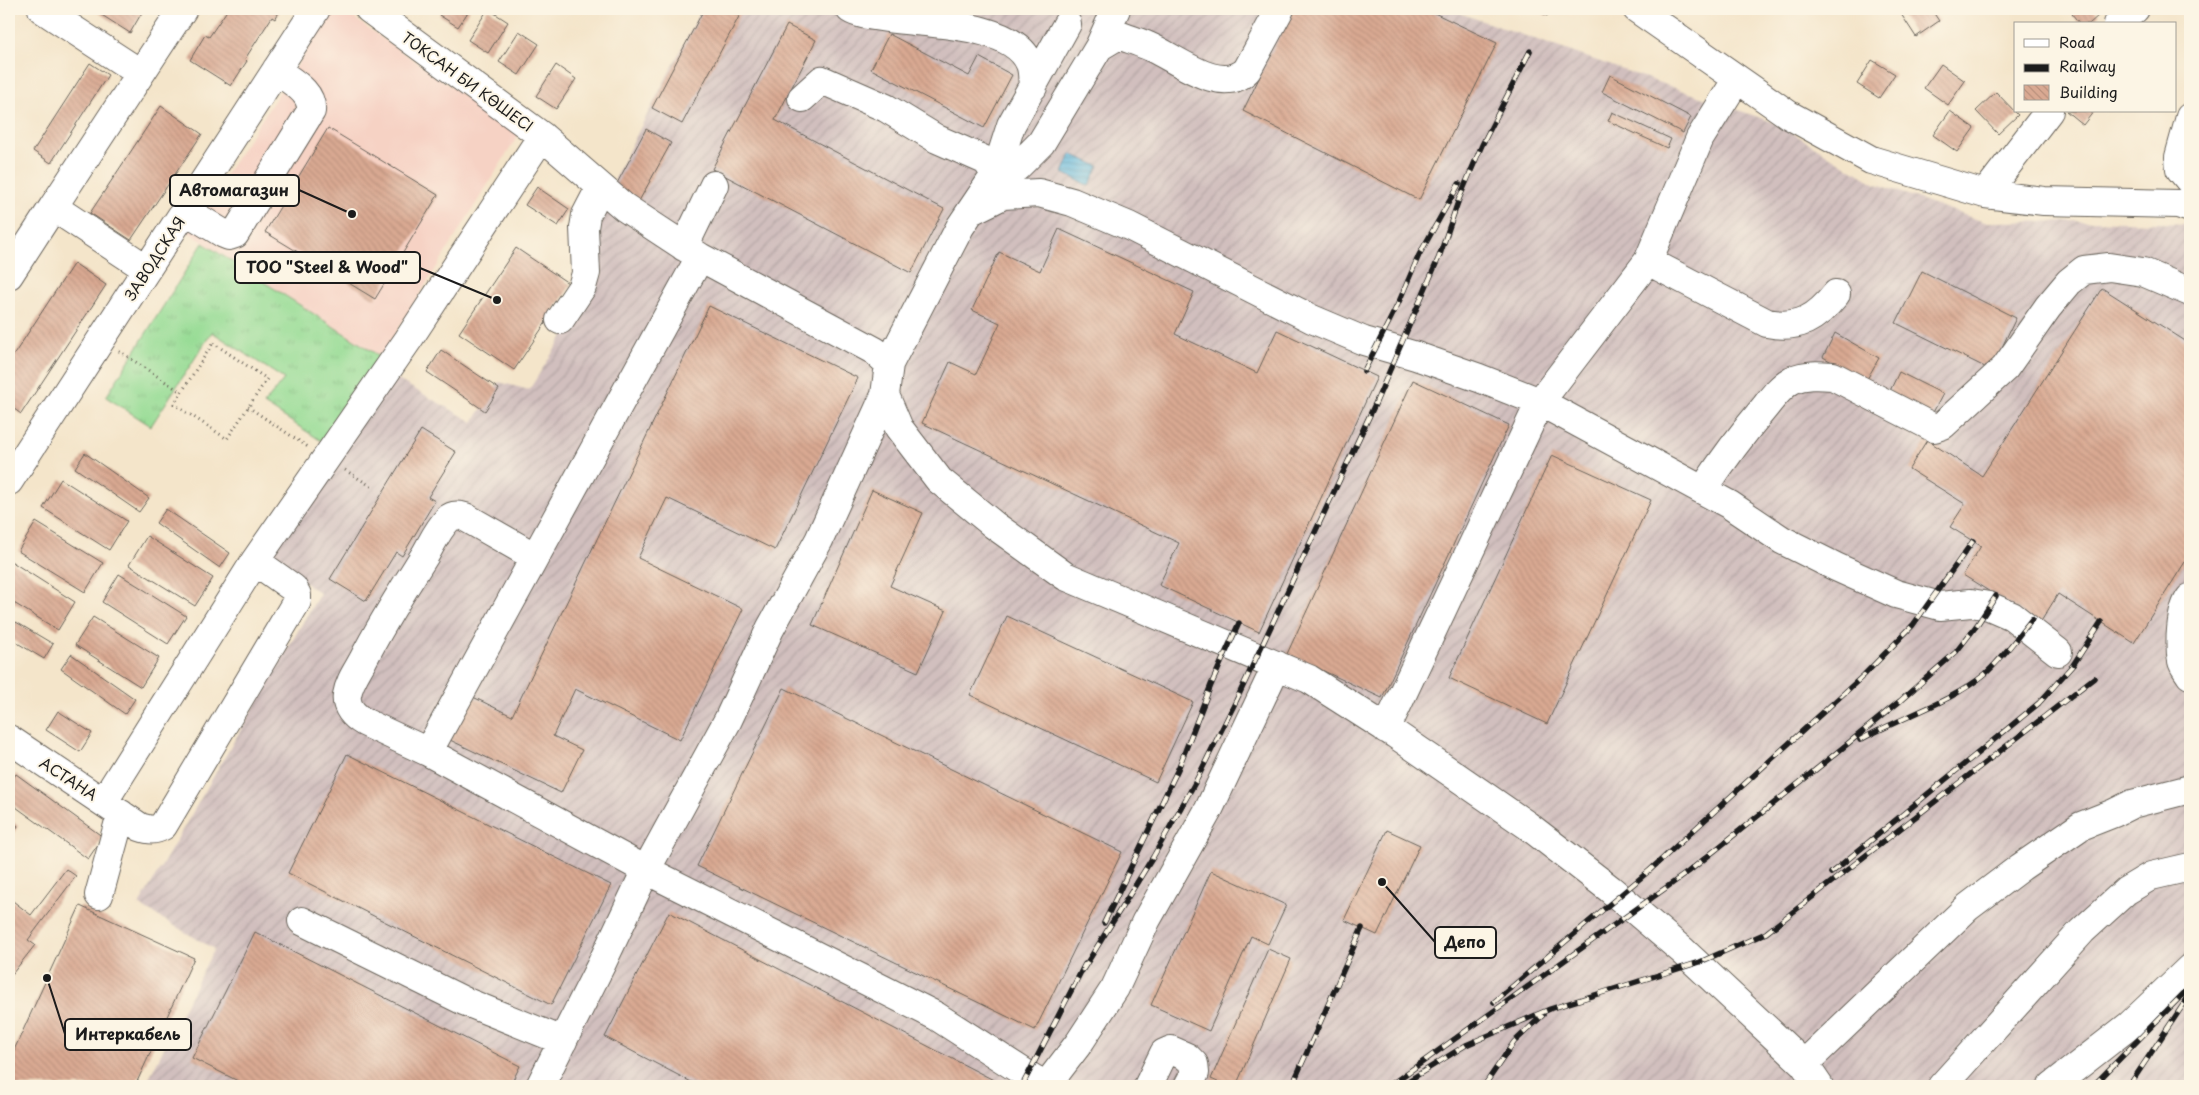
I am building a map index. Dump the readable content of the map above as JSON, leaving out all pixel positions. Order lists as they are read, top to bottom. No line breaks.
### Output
{"streets":{"street":["ТОКСАН БИ КӨШЕСІ","ЗАВОДСКАЯ","АСТАНА"]},"places":["Автомагазин","TOO \"Steel & Wood\"","Депо","Интеркабель"],"legend":["Road","Railway","Building"]}
